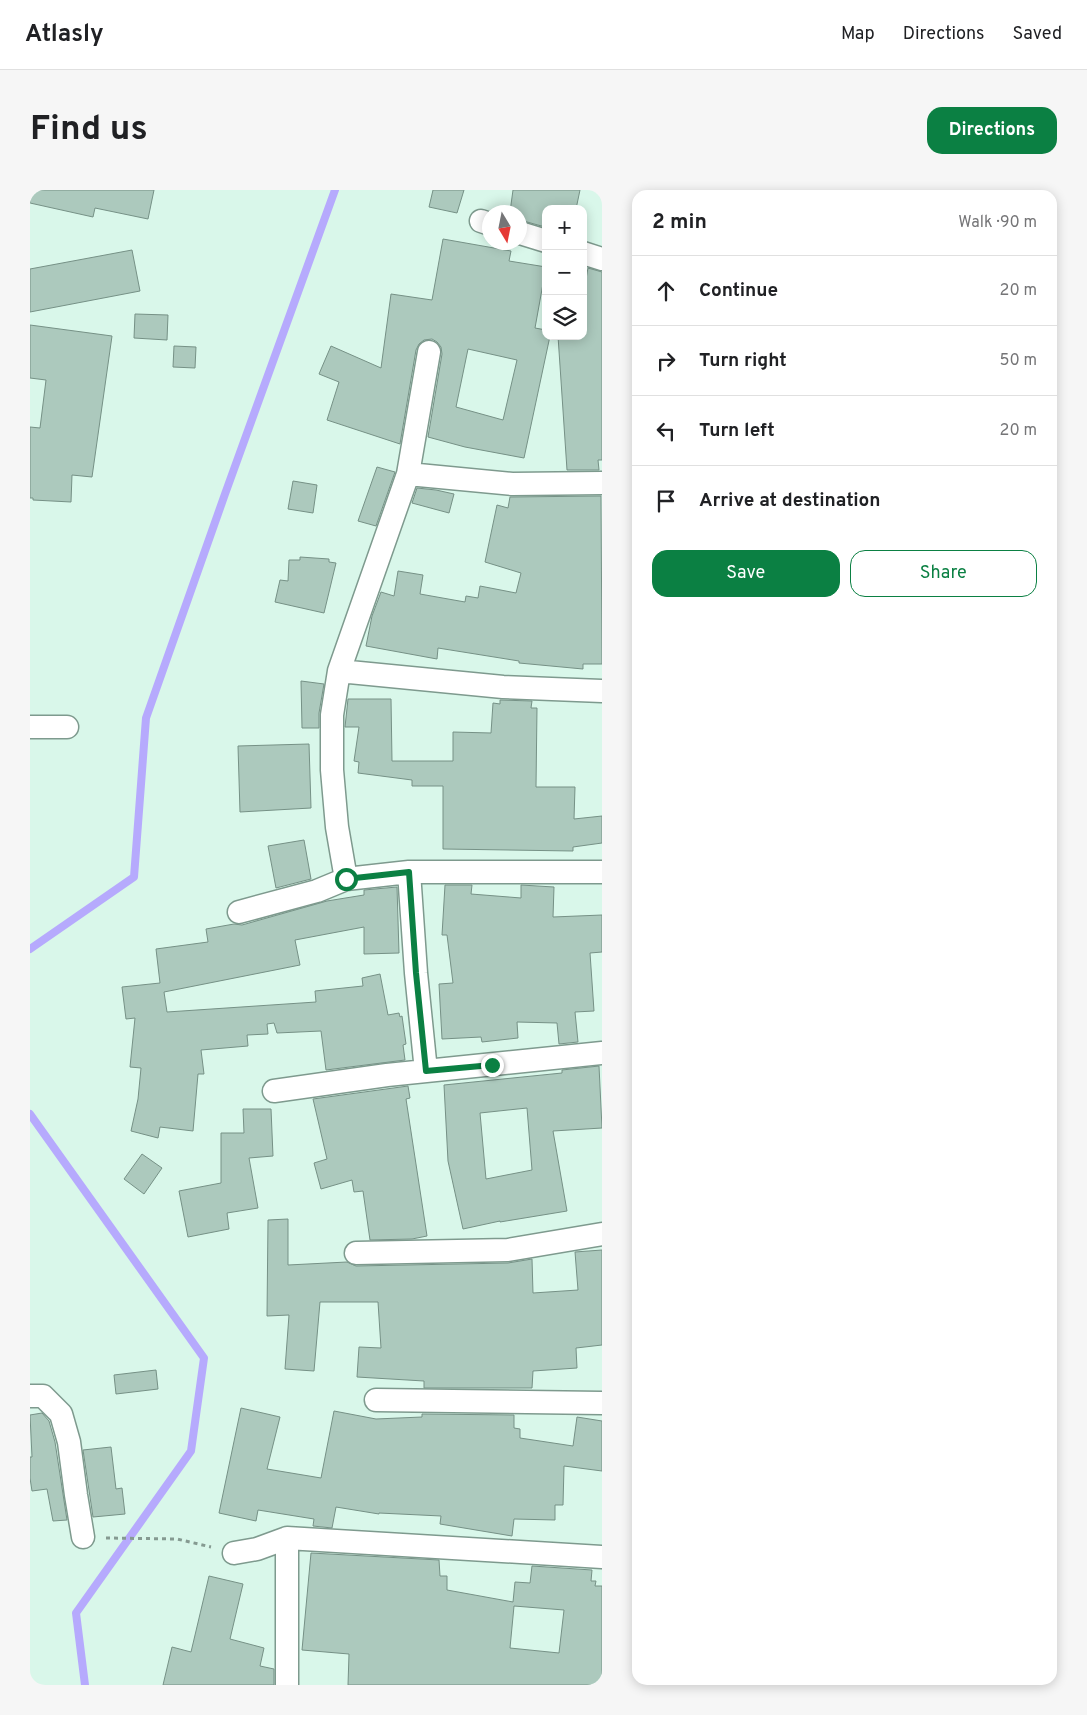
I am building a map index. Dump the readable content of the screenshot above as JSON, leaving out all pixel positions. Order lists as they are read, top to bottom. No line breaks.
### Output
{"north":"bottom","page":{"header":"Atlasly","nav":["Map","Directions","Saved"],"buttons":["Directions",["Save","Share"]],"title":"Find us","heading":["2 min","Walk · 90 m"],"map_buttons":["+","−"],"list":[["Continue","20 m"],["Turn right","50 m"],["Turn left","20 m"],"Arrive at destination"]}}
